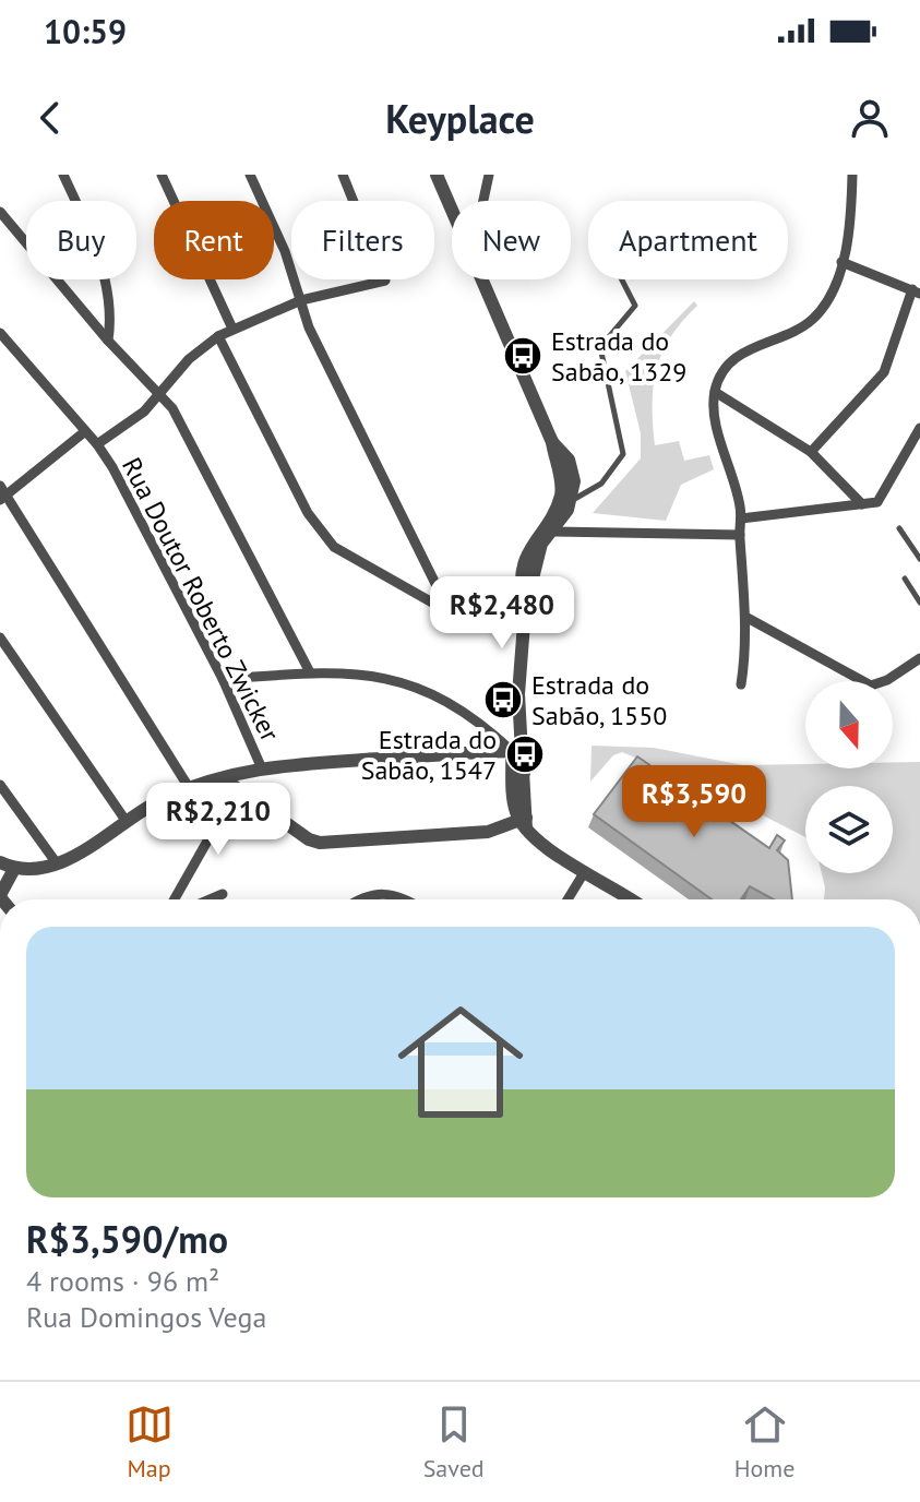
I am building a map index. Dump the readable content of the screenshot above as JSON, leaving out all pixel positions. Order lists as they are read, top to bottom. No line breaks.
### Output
{"streets":{"street":["Rua Doutor Roberto Zwicker"]},"places":{"bus stop":["Estrada do Sabão, 1329","Estrada do Sabão, 1550","Estrada do Sabão, 1547"]},"north":"bottom","page":{"status":"10:59","header":"Keyplace","chip":["Buy","Rent","Filters","New","Apartment"],"price":["R$2,480","R$3,590","R$2,210"],"list":[{"name":"R$3,590/mo","note":"4 rooms · 96 m² · Rua Domingos Vega"}],"tabs":["Map","Saved","Home"]}}
